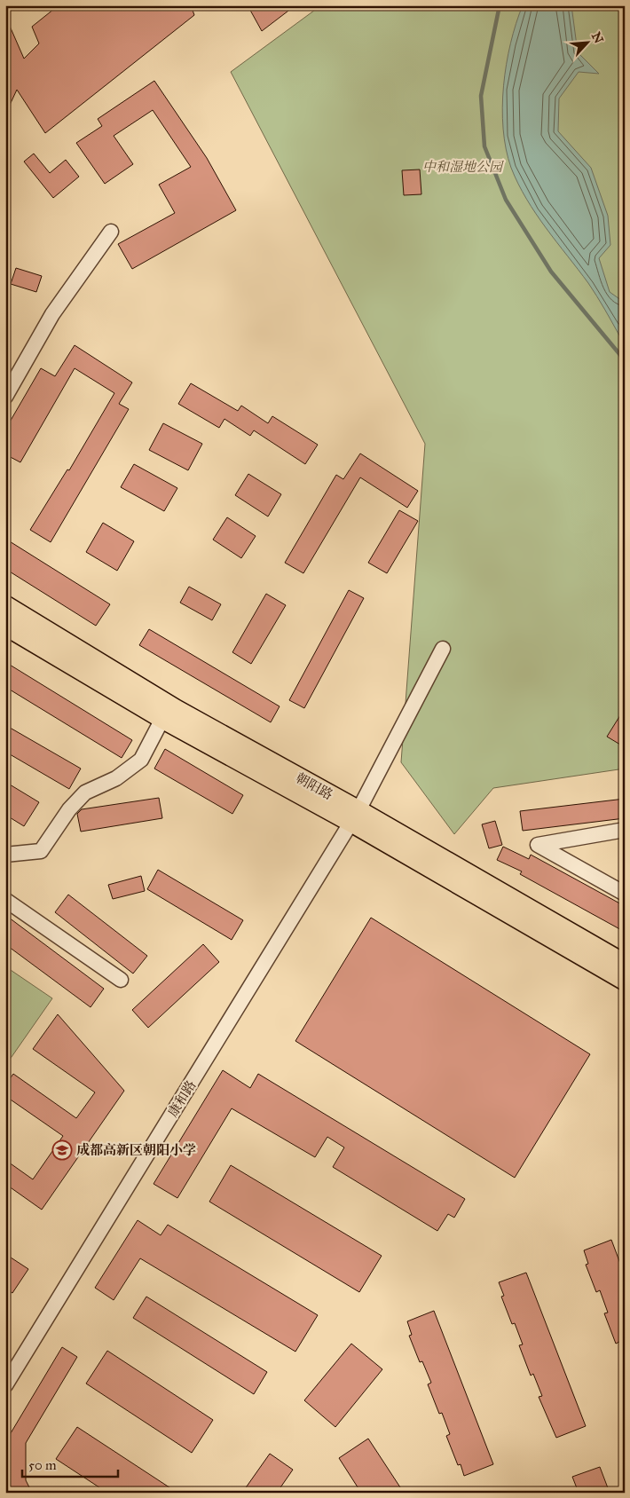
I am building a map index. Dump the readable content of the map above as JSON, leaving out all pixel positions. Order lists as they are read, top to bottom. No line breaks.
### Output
{"streets":{"main road":["朝阳路"],"street":["康和路"]},"crossings":[["朝阳路","康和路"]],"parks":["中和湿地公园"],"places":{"school or university":["成都高新区朝阳小学"]},"scale_bar":"50 m","north":"top right"}
